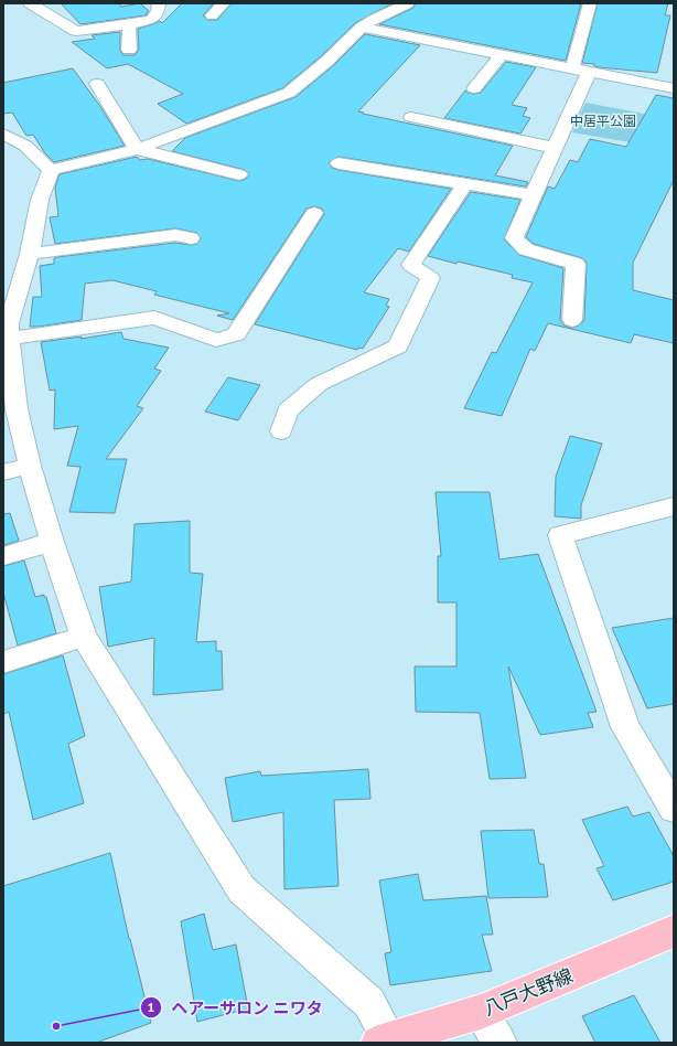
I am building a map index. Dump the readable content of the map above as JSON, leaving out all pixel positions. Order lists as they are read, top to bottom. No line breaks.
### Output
{"streets":{"main road":["八戸大野線"]},"parks":["中居平公園"],"places":["ヘアーサロン ニワタ"]}
